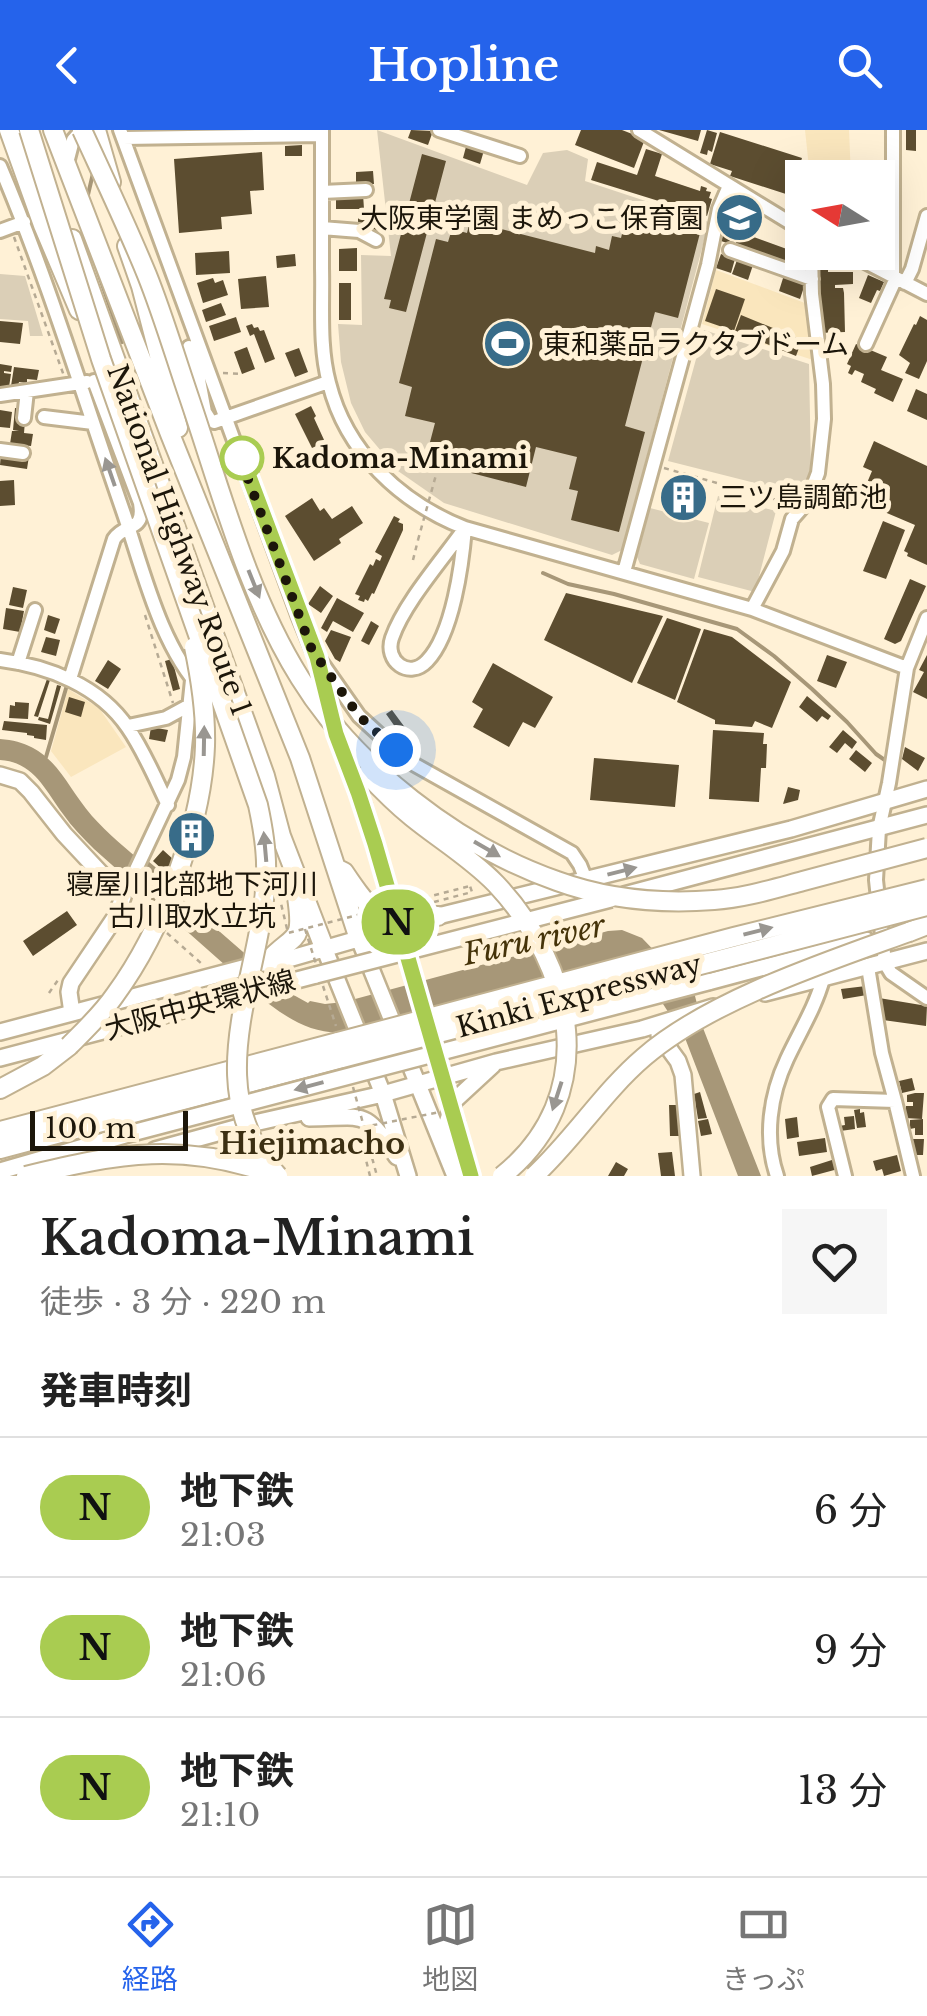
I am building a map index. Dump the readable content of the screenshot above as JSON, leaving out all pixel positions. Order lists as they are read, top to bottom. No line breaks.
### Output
{"streets":{"highway":["National Highway Route 1","Kinki Expressway"]},"districts":["Hiejimacho"],"water":["Furu river"],"places":{"school or university":["大阪東学園 まめっこ保育園"],"sports":["東和薬品ラクタブドーム"],"other":["Kadoma-Minami"],"building":["三ツ島調節池","寝屋川北部地下河川 古川取水立坑"]},"lines":["metro line N"],"scale_bar":"100 m","north":"left","page":{"header":"Hopline","on_map":"N","scale":"100 m","heading":[["Kadoma-Minami","徒歩 · 3 分 · 220 m"],"発車時刻"],"list":[{"mark":"N","name":"地下鉄","note":"21:03","value":"6 分"},{"mark":"N","name":"地下鉄","note":"21:06","value":"9 分"},{"mark":"N","name":"地下鉄","note":"21:10","value":"13 分"}],"tabs":["経路","地図","きっぷ"]}}
